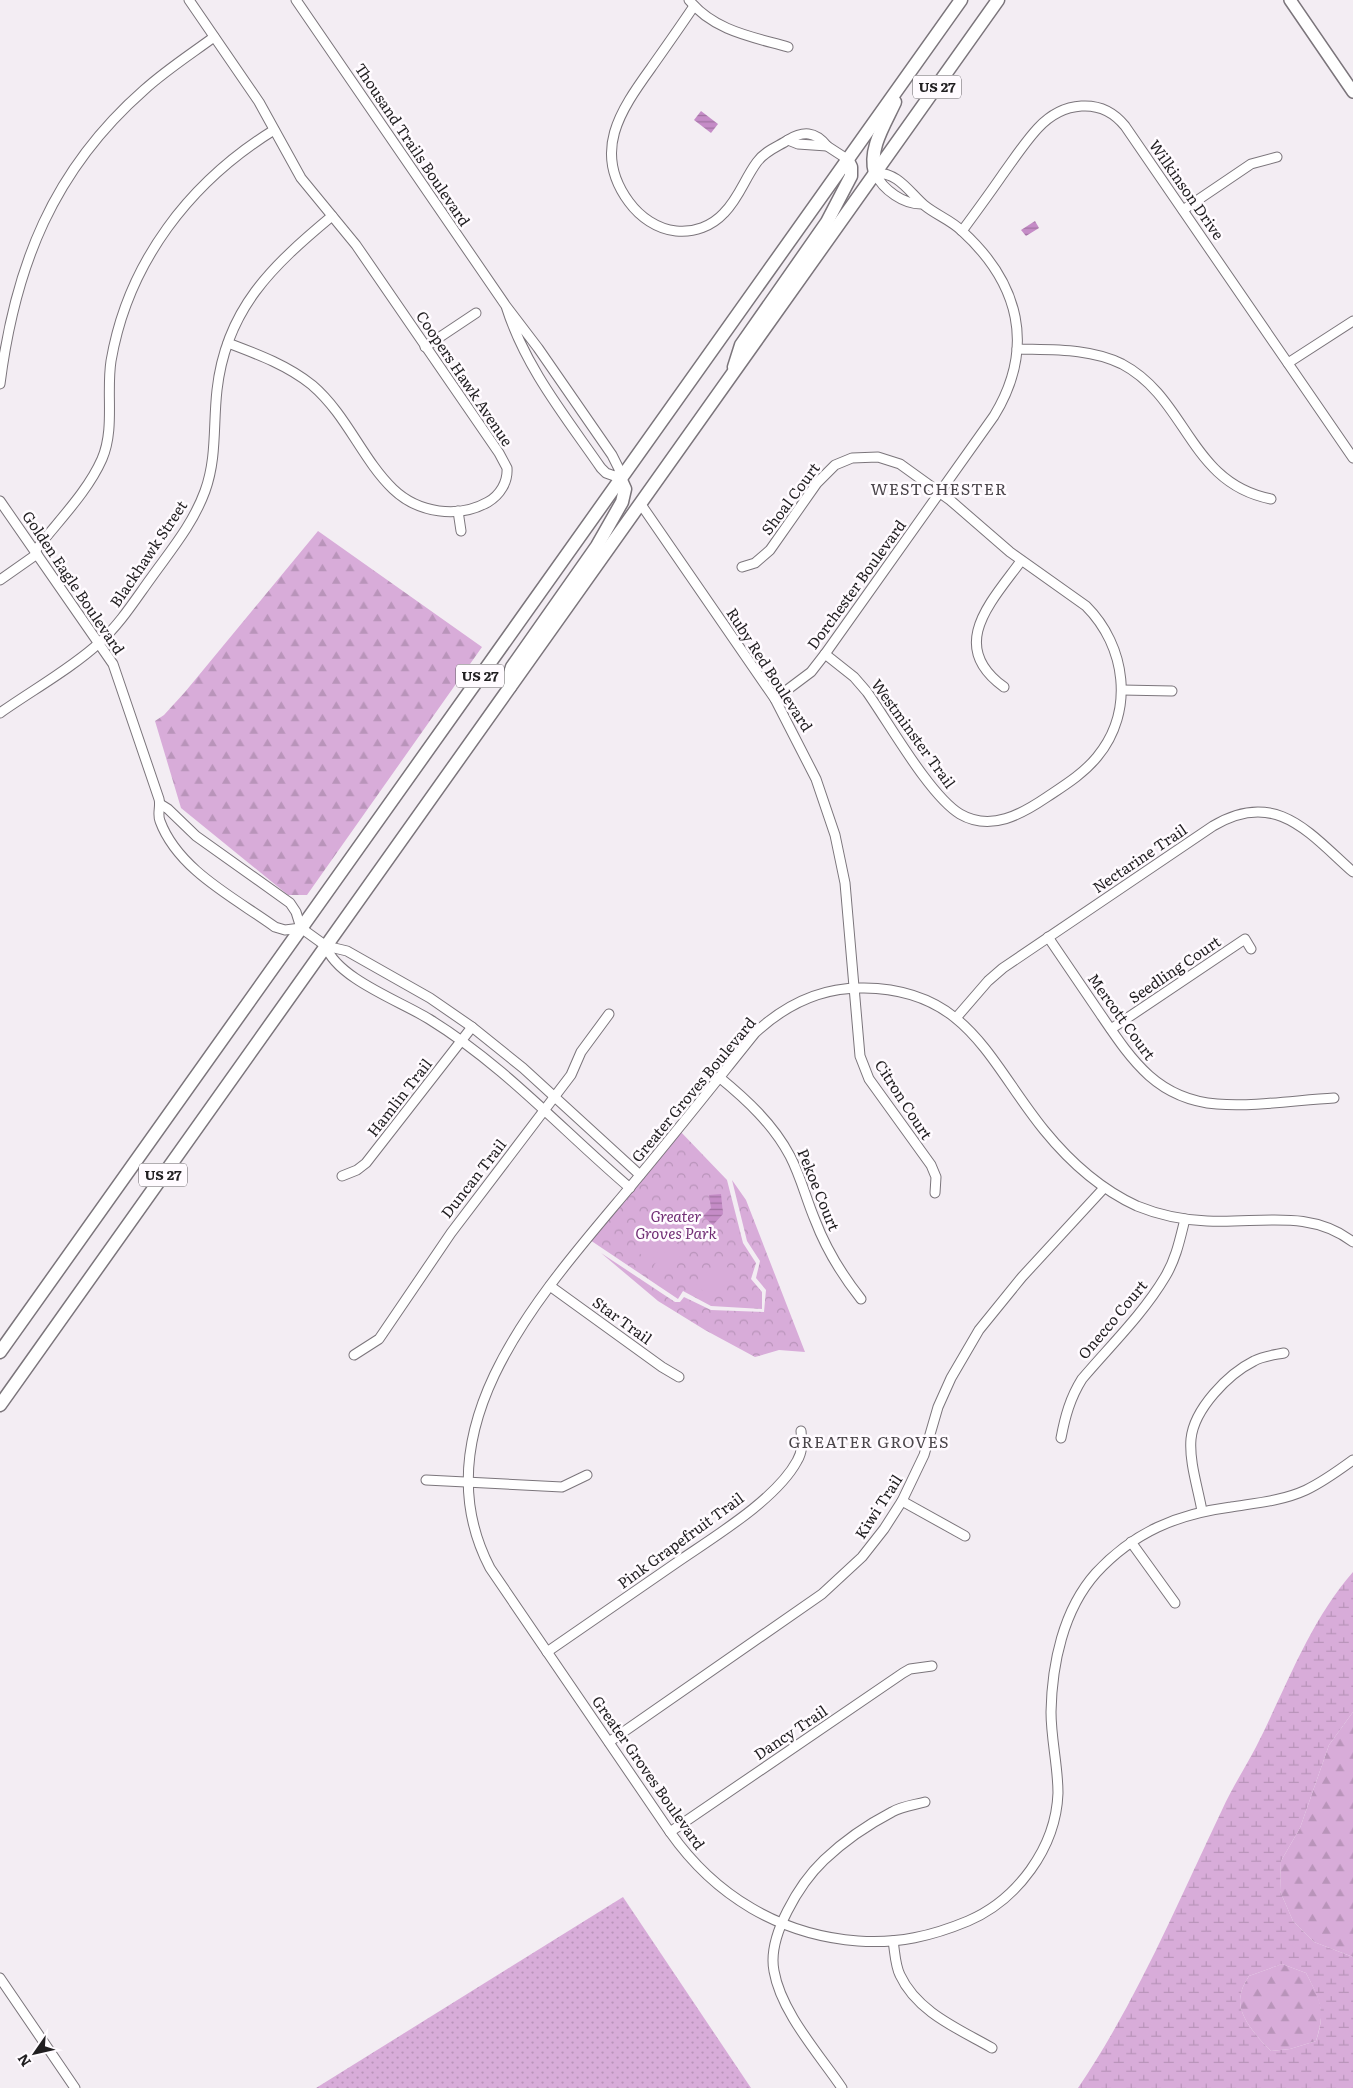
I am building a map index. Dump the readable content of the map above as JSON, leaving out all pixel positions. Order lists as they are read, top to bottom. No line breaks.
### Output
{"streets":{"highway":["US 27"],"street":["Thousand Trails Boulevard","Wilkinson Drive","Coopers Hawk Avenue","Shoal Court","Blackhawk Street","Golden Eagle Boulevard","Dorchester Boulevard","Ruby Red Boulevard","Westminster Trail","Nectarine Trail","Seedling Court","Mercott Court","Greater Groves Boulevard","Hamlin Trail","Citron Court","Duncan Trail","Pekoe Court","Onecco Court","Star Trail","Kiwi Trail","Pink Grapefruit Trail","Dancy Trail"]},"crossings":[["US 27","Thousand Trails Boulevard"],["US 27","Golden Eagle Boulevard"],["US 27","Dorchester Boulevard"],["US 27","Ruby Red Boulevard"],["US 27","Greater Groves Boulevard"],["Wilkinson Drive","Dorchester Boulevard"],["Coopers Hawk Avenue","Blackhawk Street"],["Shoal Court","Westminster Trail"],["Blackhawk Street","Golden Eagle Boulevard"],["Golden Eagle Boulevard","Greater Groves Boulevard"],["Dorchester Boulevard","Ruby Red Boulevard"],["Dorchester Boulevard","Westminster Trail"],["Ruby Red Boulevard","Greater Groves Boulevard"],["Ruby Red Boulevard","Citron Court"],["Nectarine Trail","Mercott Court"],["Nectarine Trail","Greater Groves Boulevard"],["Seedling Court","Mercott Court"],["Greater Groves Boulevard","Hamlin Trail"],["Greater Groves Boulevard","Citron Court"],["Greater Groves Boulevard","Duncan Trail"],["Greater Groves Boulevard","Pekoe Court"],["Greater Groves Boulevard","Onecco Court"],["Greater Groves Boulevard","Star Trail"],["Greater Groves Boulevard","Kiwi Trail"],["Greater Groves Boulevard","Pink Grapefruit Trail"],["Greater Groves Boulevard","Dancy Trail"]],"districts":["WESTCHESTER","GREATER GROVES"],"parks":["Greater Groves Park"],"north":"bottom left"}
